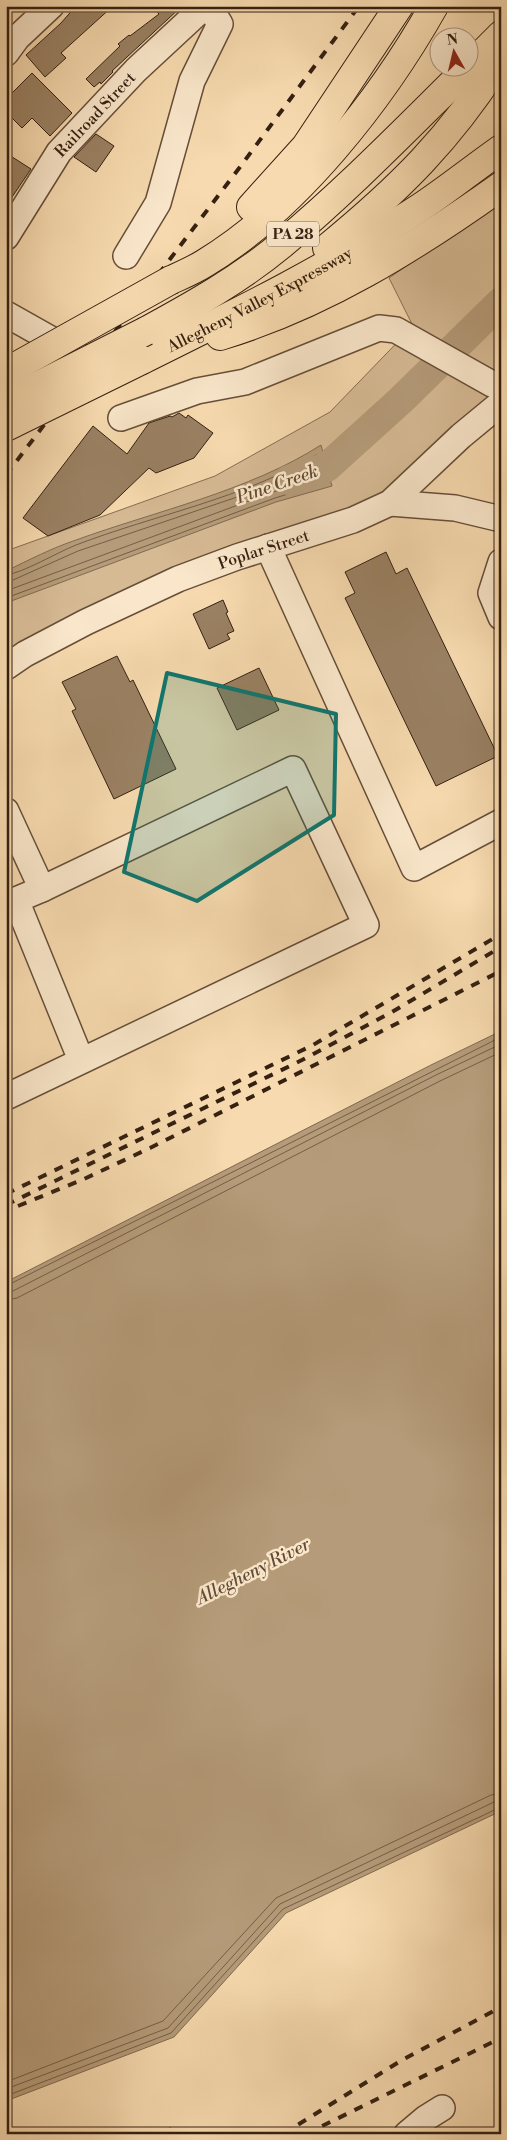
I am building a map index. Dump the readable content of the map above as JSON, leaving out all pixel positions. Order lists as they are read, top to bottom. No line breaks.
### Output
{"streets":{"highway":["PA 28","Allegheny Valley Expressway"],"street":["Railroad Street","Poplar Street"]},"water":["Pine Creek","Allegheny River"],"north":"top"}
